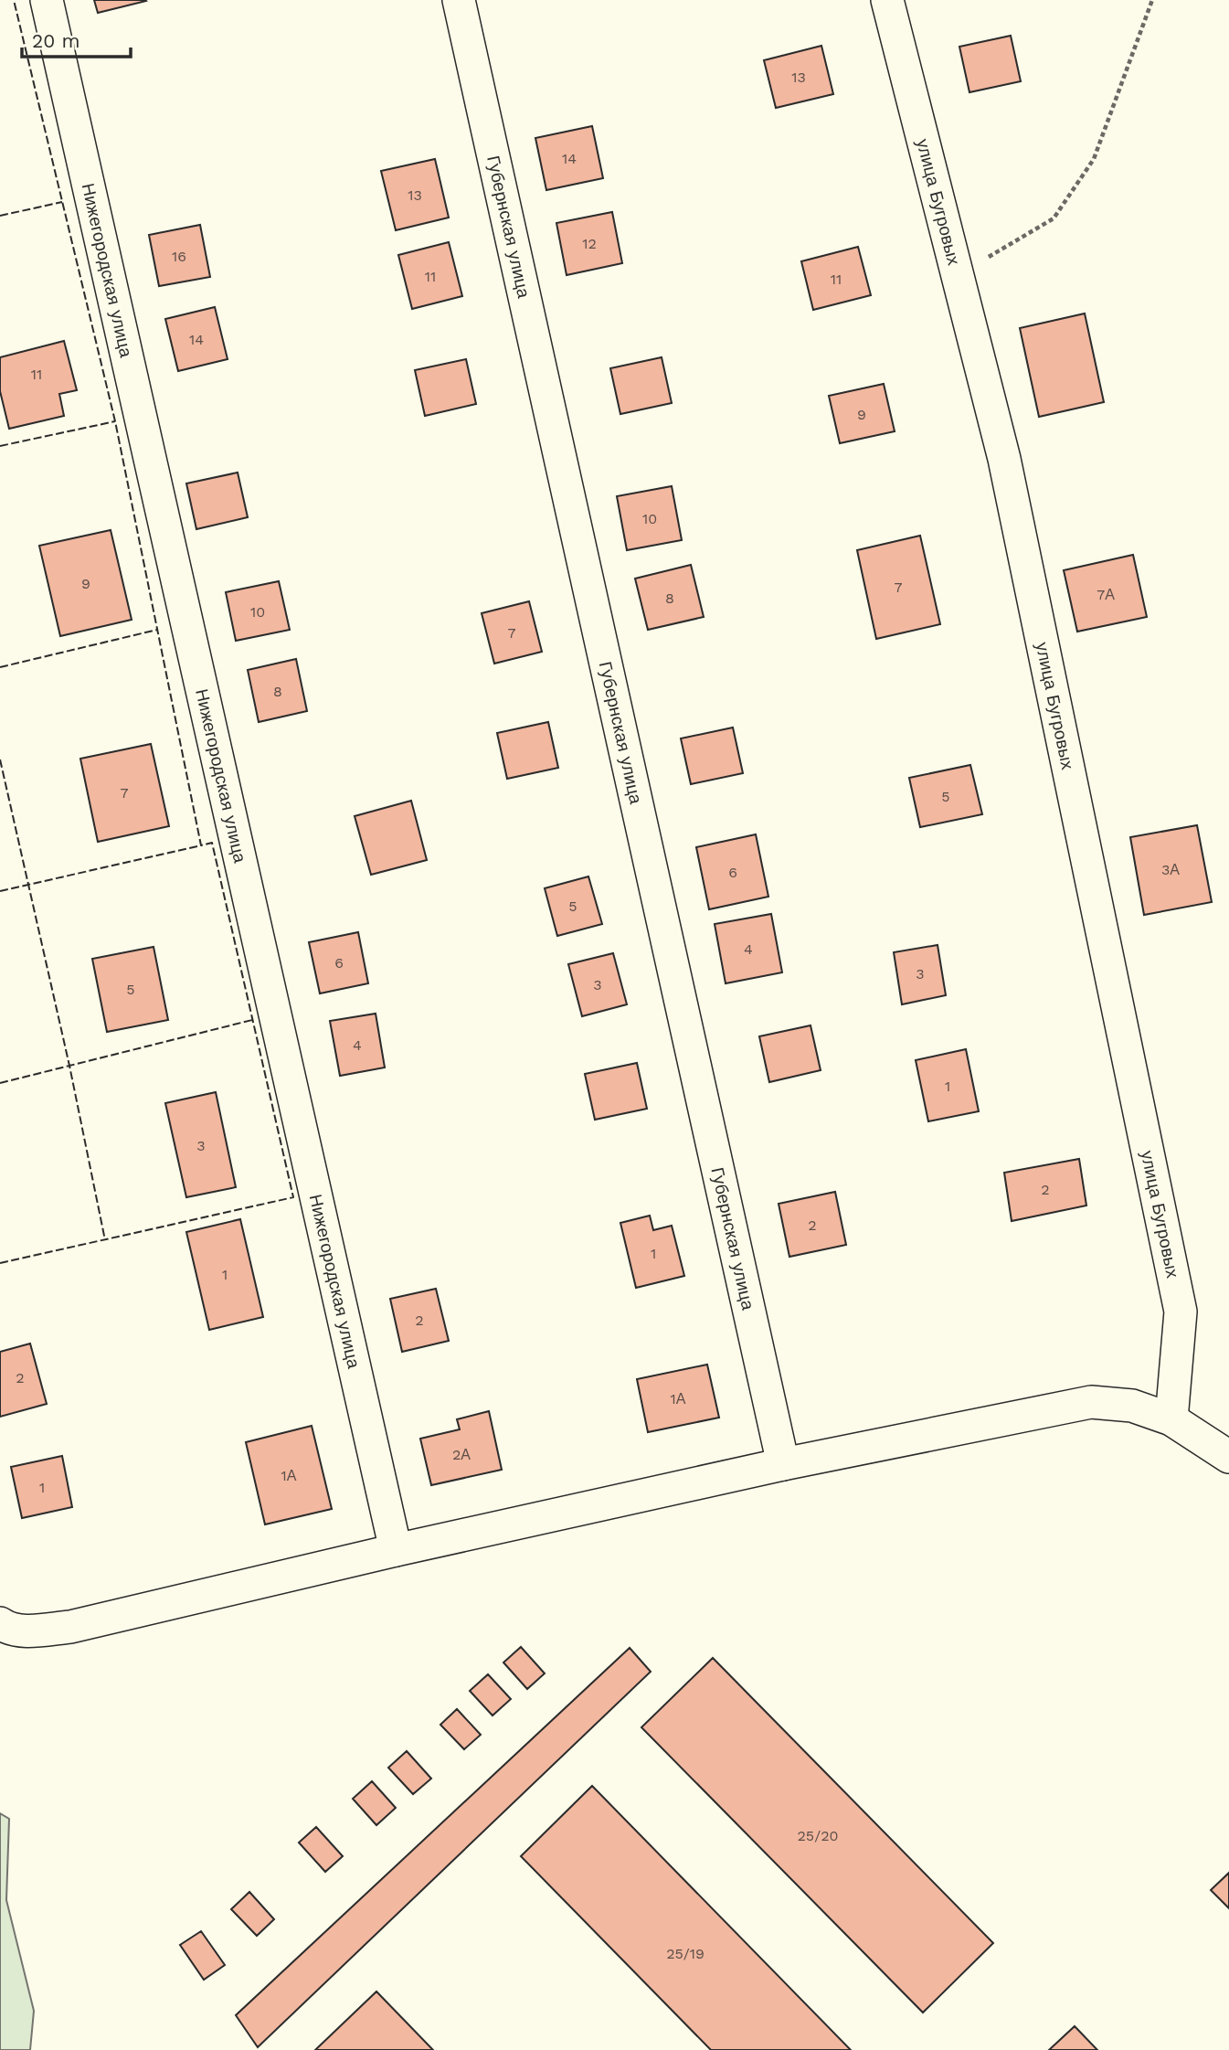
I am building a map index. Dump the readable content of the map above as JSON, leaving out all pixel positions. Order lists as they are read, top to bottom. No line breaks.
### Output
{"streets":{"street":["улица Бугровых","Губернская улица","Нижегородская улица"]},"house_numbers":["13","14","13","12","16","11","11","14","11","9","10","9","7","7А","8","10","7","8","7","5","3А","6","5","4","6","3","3","5","4","1","3","2","2","1","1","2","2","1А","2А","1А","1","25/20","25/19"],"scale_bar":"20 m"}
